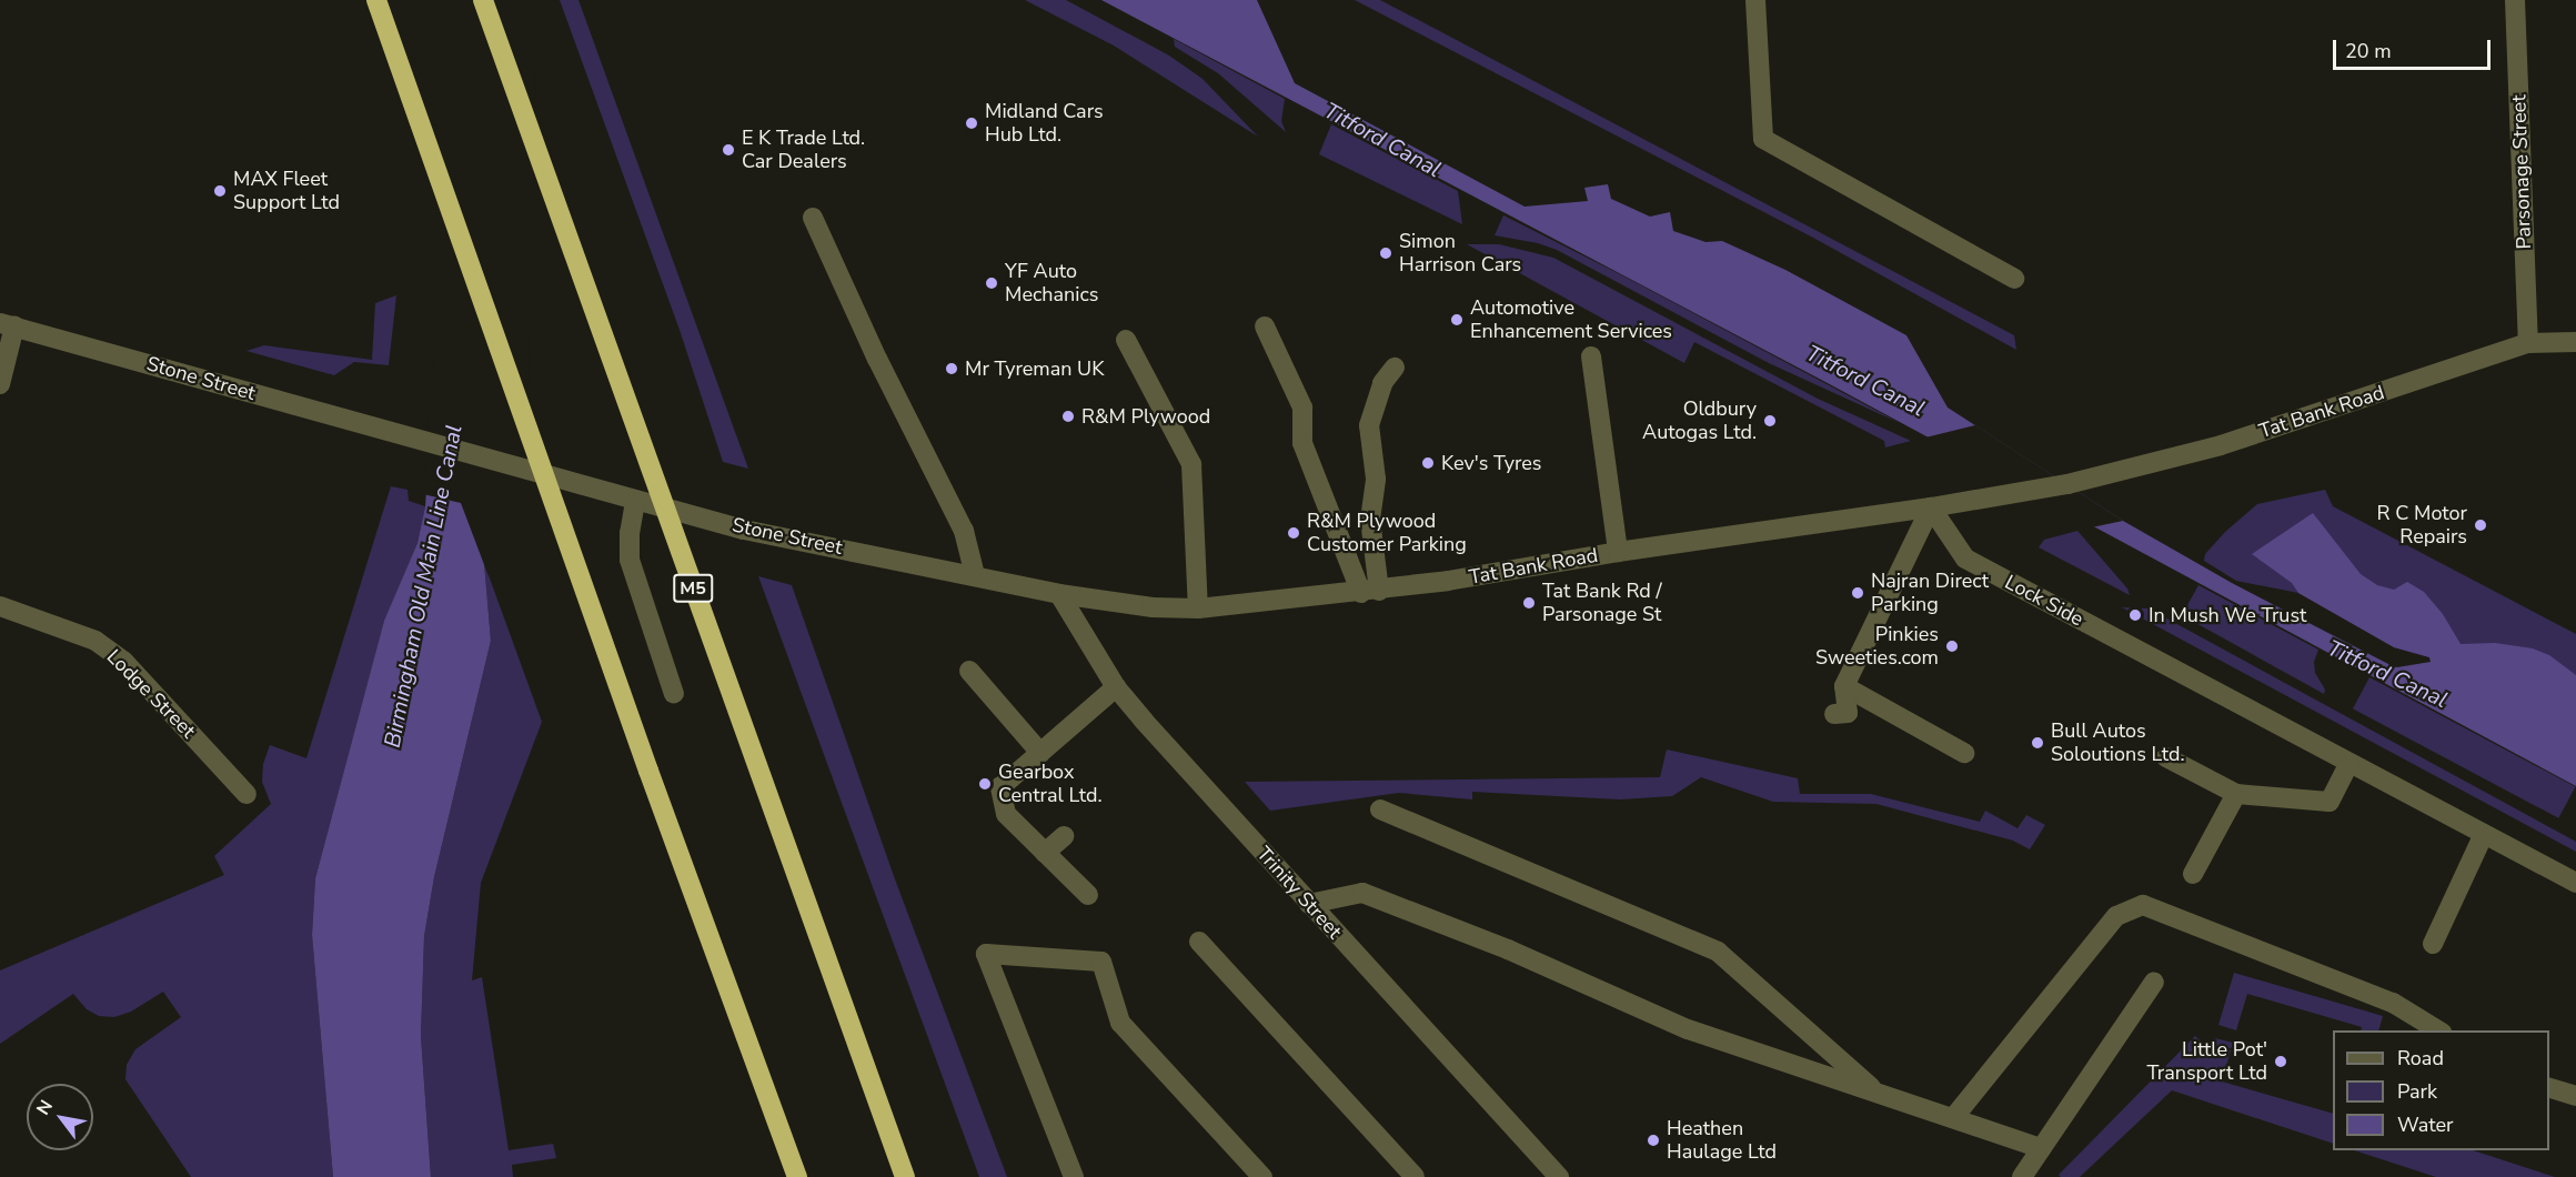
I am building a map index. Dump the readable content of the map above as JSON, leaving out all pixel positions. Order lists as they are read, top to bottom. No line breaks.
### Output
{"streets":{"highway":["M5"],"street":["Parsonage Street","Stone Street","Tat Bank Road","Lock Side","Lodge Street","Trinity Street"]},"crossings":[["Parsonage Street","Tat Bank Road"],["Stone Street","Tat Bank Road"],["Stone Street","Trinity Street"],["Tat Bank Road","Lock Side"],["Tat Bank Road","Trinity Street"]],"water":["Titford Canal","Birmingham Old Main Line Canal"],"places":["Midland Cars Hub Ltd.","E K Trade Ltd. Car Dealers","MAX Fleet Support Ltd","Simon Harrison Cars","YF Auto Mechanics","Automotive Enhancement Services","Mr Tyreman UK","R&M Plywood","Oldbury Autogas Ltd.","Kev's Tyres","R C Motor Repairs","R&M Plywood Customer Parking","Najran Direct Parking","Tat Bank Rd / Parsonage St","In Mush We Trust","Pinkies Sweeties.com","Bull Autos Soloutions Ltd.","Gearbox Central Ltd.","Little Pot' Transport Ltd","Heathen Haulage Ltd"],"legend":["Road","Park","Water"],"scale_bar":"20 m","north":"top left"}
